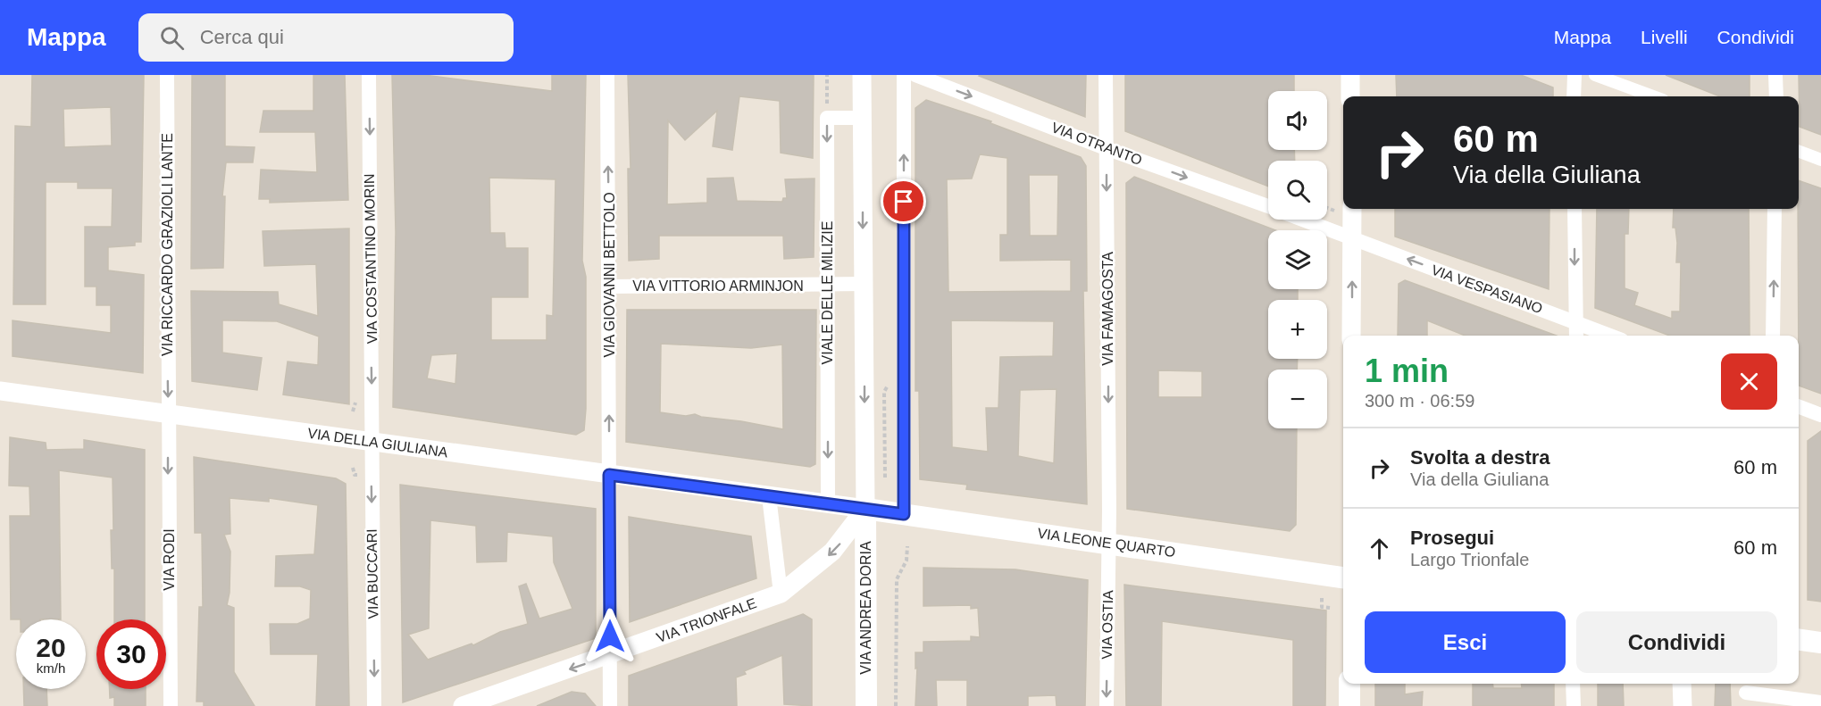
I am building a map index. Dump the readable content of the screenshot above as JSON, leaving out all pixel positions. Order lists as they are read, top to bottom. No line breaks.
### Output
{"streets":{"main road":["VIA LEONE QUARTO","VIA ANDREA DORIA"],"street":["VIA OTRANTO","VIA RICCARDO GRAZIOLI LANTE","VIA COSTANTINO MORIN","VIA GIOVANNI BETTOLO","VIA VITTORIO ARMINJON","VIA VESPASIANO","VIALE DELLE MILIZIE","VIA FAMAGOSTA","VIA DELLA GIULIANA","VIA RODI","VIA BUCCARI","VIA TRIONFALE","VIA OSTIA"]},"crossings":[["VIA OTRANTO","VIA VESPASIANO"],["VIA OTRANTO","VIA FAMAGOSTA"],["VIA RICCARDO GRAZIOLI LANTE","VIA DELLA GIULIANA"],["VIA RICCARDO GRAZIOLI LANTE","VIA RODI"],["VIA COSTANTINO MORIN","VIA DELLA GIULIANA"],["VIA COSTANTINO MORIN","VIA BUCCARI"],["VIA GIOVANNI BETTOLO","VIA VITTORIO ARMINJON"],["VIA GIOVANNI BETTOLO","VIA DELLA GIULIANA"],["VIA GIOVANNI BETTOLO","VIA TRIONFALE"],["VIA VITTORIO ARMINJON","VIALE DELLE MILIZIE"],["VIALE DELLE MILIZIE","VIA DELLA GIULIANA"],["VIA FAMAGOSTA","VIA LEONE QUARTO"],["VIA FAMAGOSTA","VIA OSTIA"],["VIA DELLA GIULIANA","VIA LEONE QUARTO"],["VIA DELLA GIULIANA","VIA RODI"],["VIA DELLA GIULIANA","VIA BUCCARI"],["VIA DELLA GIULIANA","VIA ANDREA DORIA"],["VIA DELLA GIULIANA","VIA TRIONFALE"],["VIA LEONE QUARTO","VIA ANDREA DORIA"],["VIA LEONE QUARTO","VIA TRIONFALE"],["VIA LEONE QUARTO","VIA OSTIA"],["VIA ANDREA DORIA","VIA TRIONFALE"]],"one_way":["VIA OTRANTO","VIA RICCARDO GRAZIOLI LANTE","VIA COSTANTINO MORIN","VIA GIOVANNI BETTOLO","VIA VESPASIANO","VIA FAMAGOSTA","VIA RODI","VIA BUCCARI","VIA TRIONFALE","VIA OSTIA"],"page":{"header":"Mappa","search":"Cerca qui","nav":["Mappa","Livelli","Condividi"],"map_buttons":["+","−"],"turn":["60 m","Via della Giuliana"],"heading":["1 min","300 m · 06:59"],"list":[{"name":"Svolta a destra","note":"Via della Giuliana","value":"60 m"},{"name":"Prosegui","note":"Largo Trionfale","value":"60 m"}],"buttons":["Esci","Condividi"],"speed":"20 km/h","limit":"30"}}
